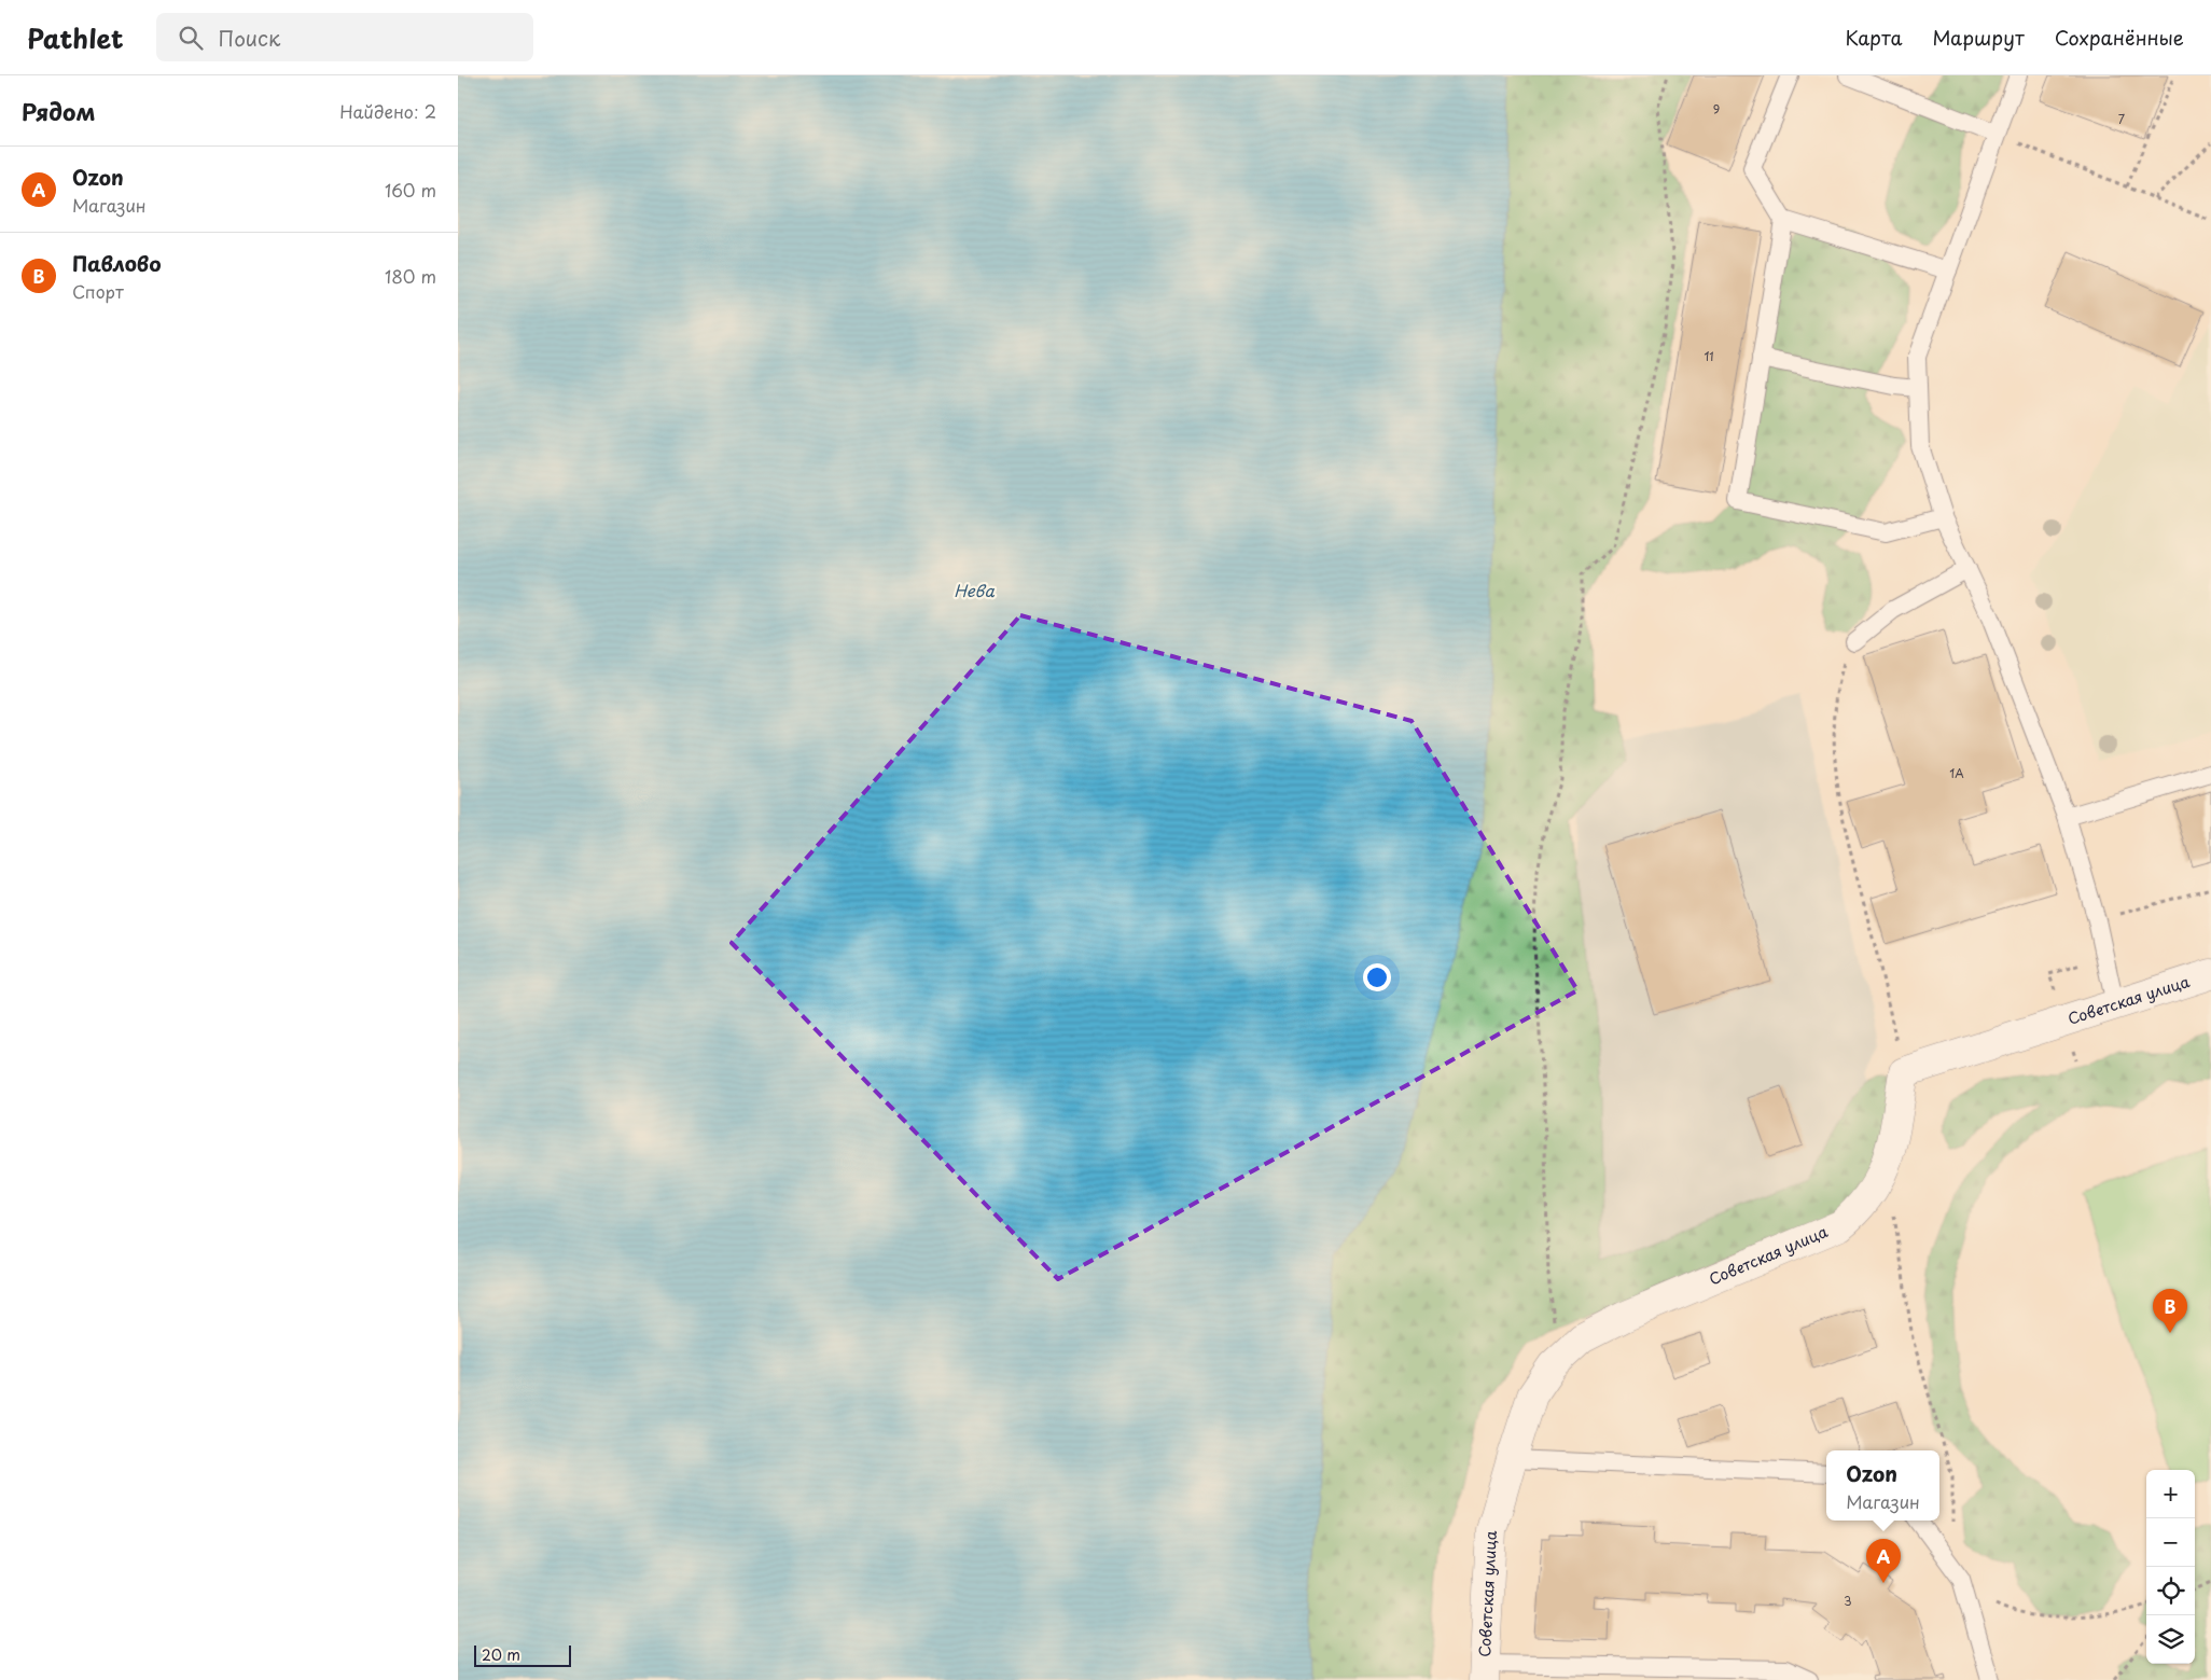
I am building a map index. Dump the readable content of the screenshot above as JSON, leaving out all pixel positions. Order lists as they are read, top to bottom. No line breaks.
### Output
{"streets":{"street":["Советская улица"]},"water":["Нева"],"house_numbers":["9","7","11","1А","3"],"scale_bar":"20 m","page":{"header":"Pathlet","search":"Поиск","nav":["Карта","Маршрут","Сохранённые"],"heading":["Рядом","Найдено: 2"],"list":[{"mark":"A","name":"Ozon","note":"Магазин","value":"160 m"},{"mark":"B","name":"Павлово","note":"Спорт","value":"180 m"}],"pins":["B","A"],"popup":["Ozon","Магазин"],"map_buttons":["+","−"],"scale":"20 m"}}
